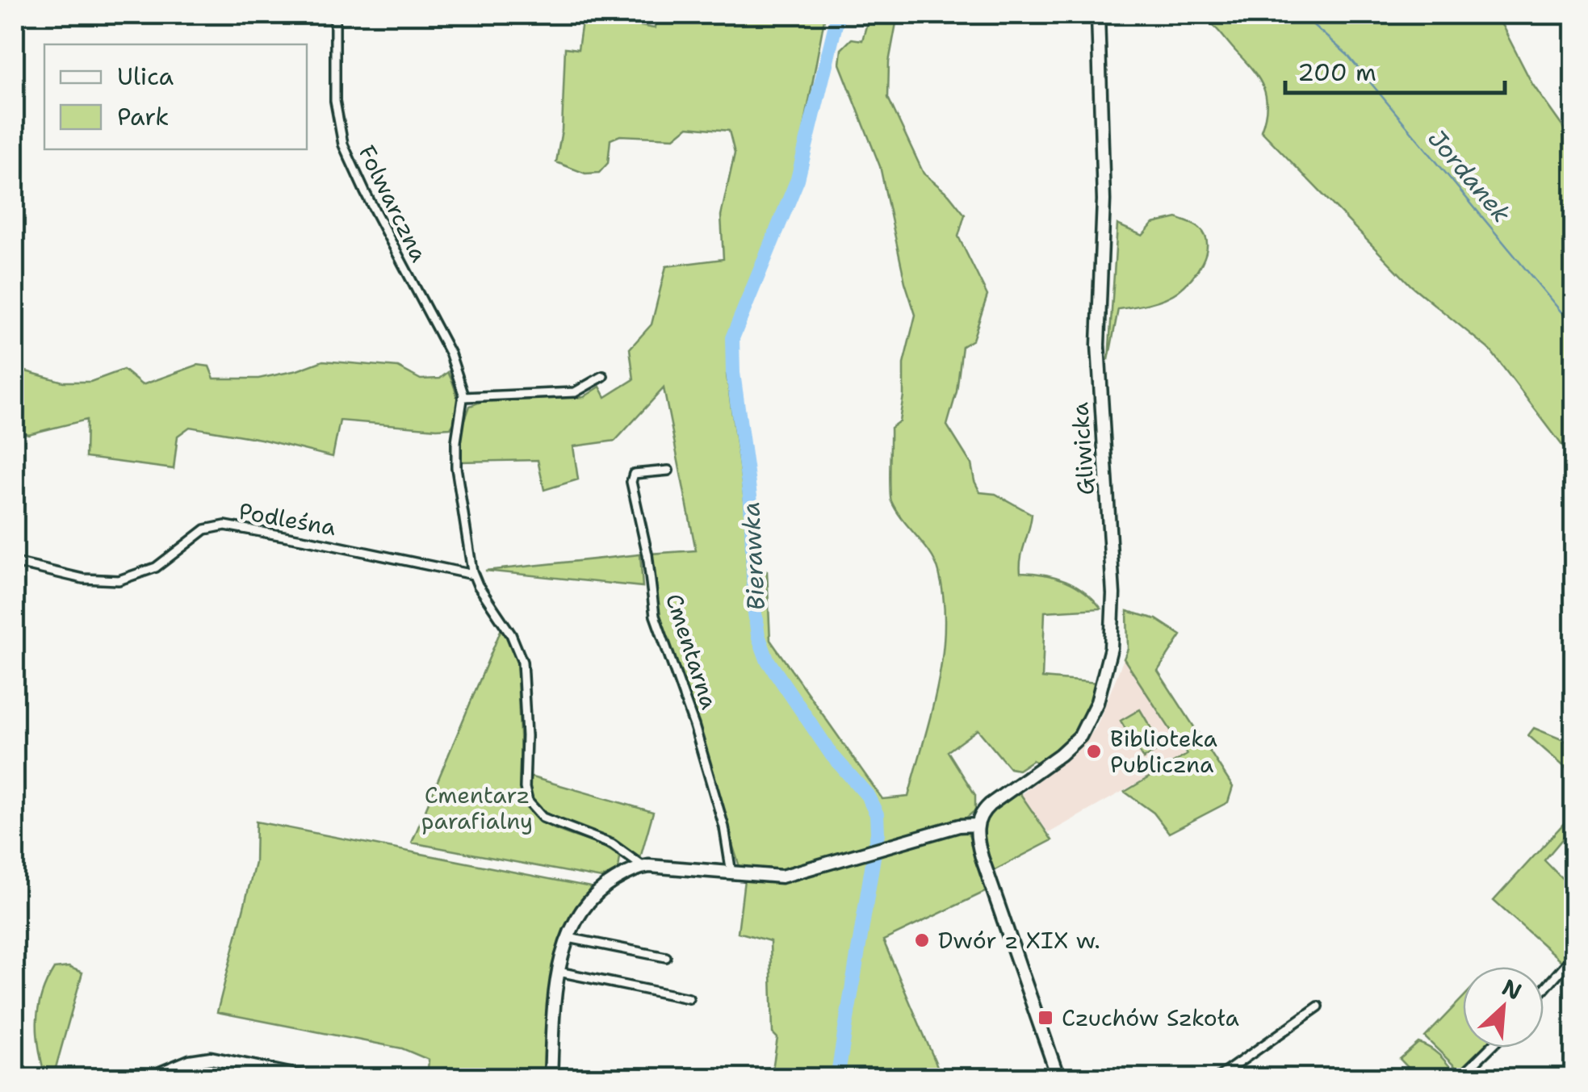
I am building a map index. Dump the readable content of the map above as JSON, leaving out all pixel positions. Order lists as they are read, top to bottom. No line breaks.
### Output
{"streets":{"main road":["Gliwicka"],"street":["Folwarczna","Podleśna","Cmentarna"]},"crossings":[["Folwarczna","Podleśna"]],"water":["Jordanek","Bierawka"],"parks":["Cmentarz parafialny"],"places":{"other":["Biblioteka Publiczna","Dwór z XIX w."],"transit":["Czuchów Szkoła"]},"legend":["Ulica","Park"],"scale_bar":"200 m","north":"top right"}
